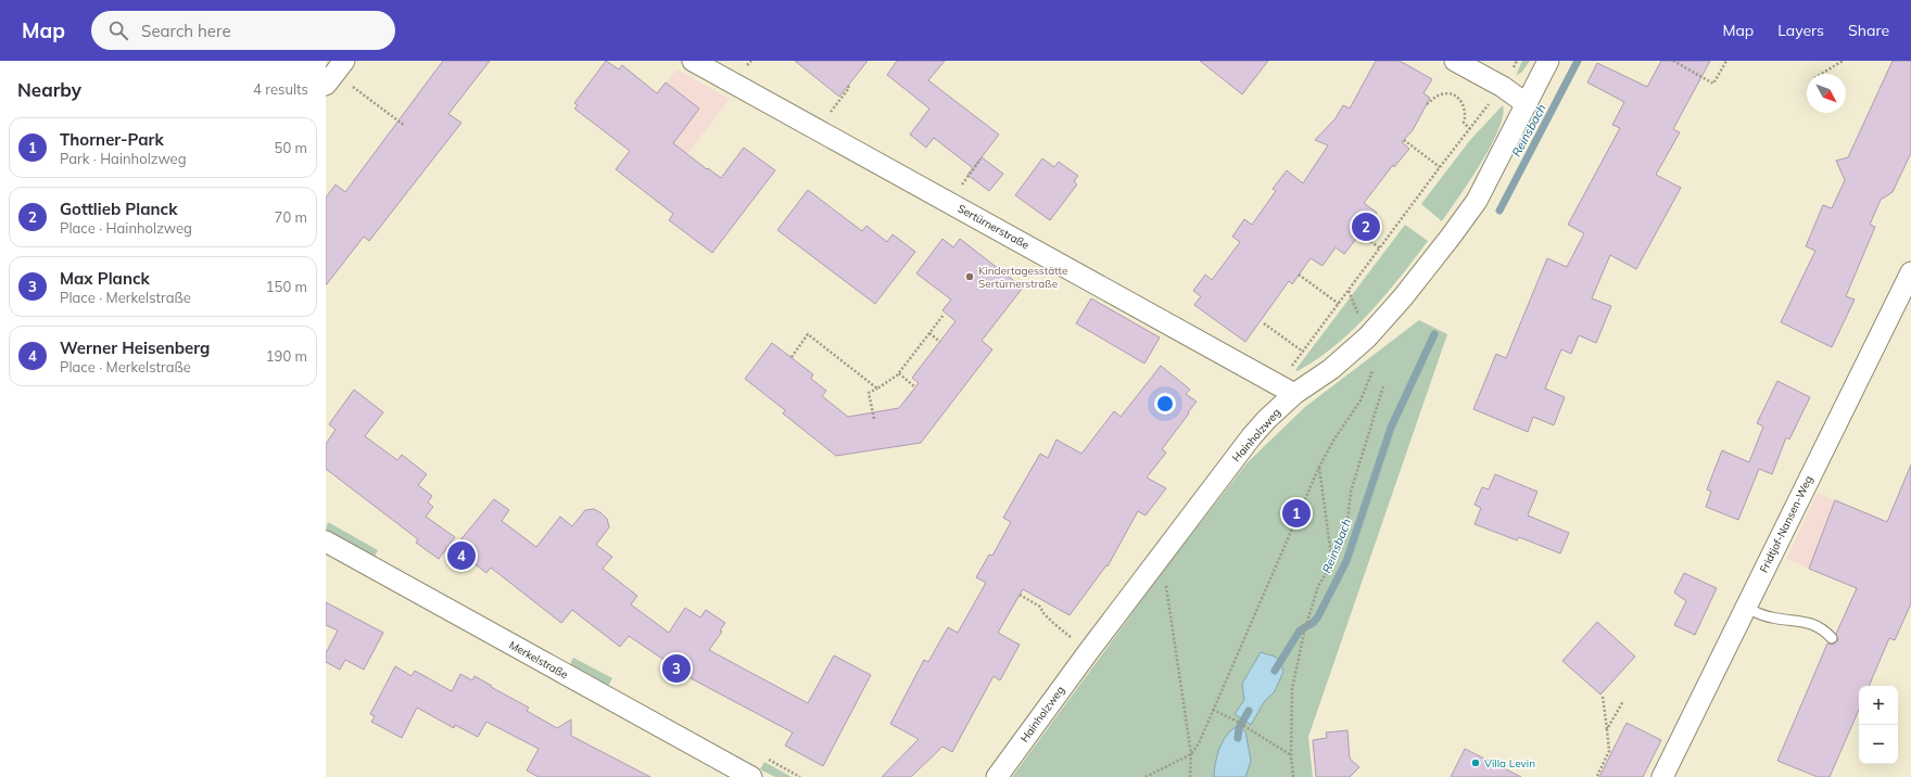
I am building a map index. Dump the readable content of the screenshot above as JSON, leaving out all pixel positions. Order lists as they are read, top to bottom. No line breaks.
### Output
{"streets":{"street":["Sertürnerstraße","Hainholzweg","Fridtjof-Nansen-Weg","Merkelstraße"]},"crossings":[["Sertürnerstraße","Hainholzweg"]],"water":["Reinsbach"],"places":["Kindertagesstätte Sertürnerstraße","Villa Levin"],"north":"bottom right","page":{"header":"Map","search":"Search here","nav":["Map","Layers","Share"],"heading":["Nearby","4 results"],"list":[{"mark":"1","name":"Thorner-Park","note":"Park · Hainholzweg","value":"50 m"},{"mark":"2","name":"Gottlieb Planck","note":"Place · Hainholzweg","value":"70 m"},{"mark":"3","name":"Max Planck","note":"Place · Merkelstraße","value":"150 m"},{"mark":"4","name":"Werner Heisenberg","note":"Place · Merkelstraße","value":"190 m"}],"pins":["2","1","4","3"],"map_buttons":["+","−"]}}
